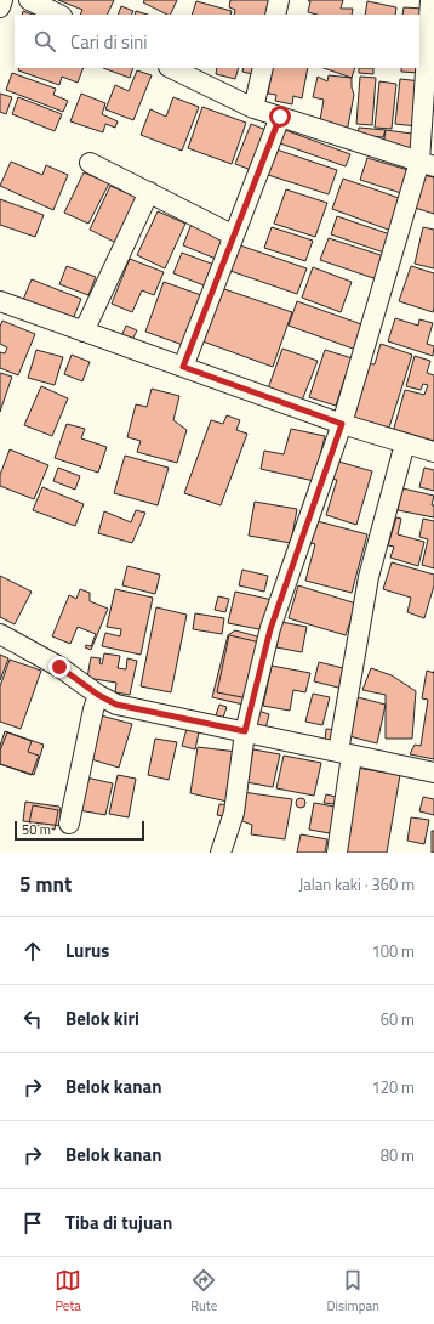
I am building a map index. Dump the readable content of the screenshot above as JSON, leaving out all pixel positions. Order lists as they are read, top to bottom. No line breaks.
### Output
{"scale_bar":"50 m","page":{"search":"Cari di sini","scale":"50 m","heading":["5 mnt","Jalan kaki · 360 m"],"list":[["Lurus","100 m"],["Belok kiri","60 m"],["Belok kanan","120 m"],["Belok kanan","80 m"],"Tiba di tujuan"],"nav":["Peta","Rute","Disimpan"]}}
